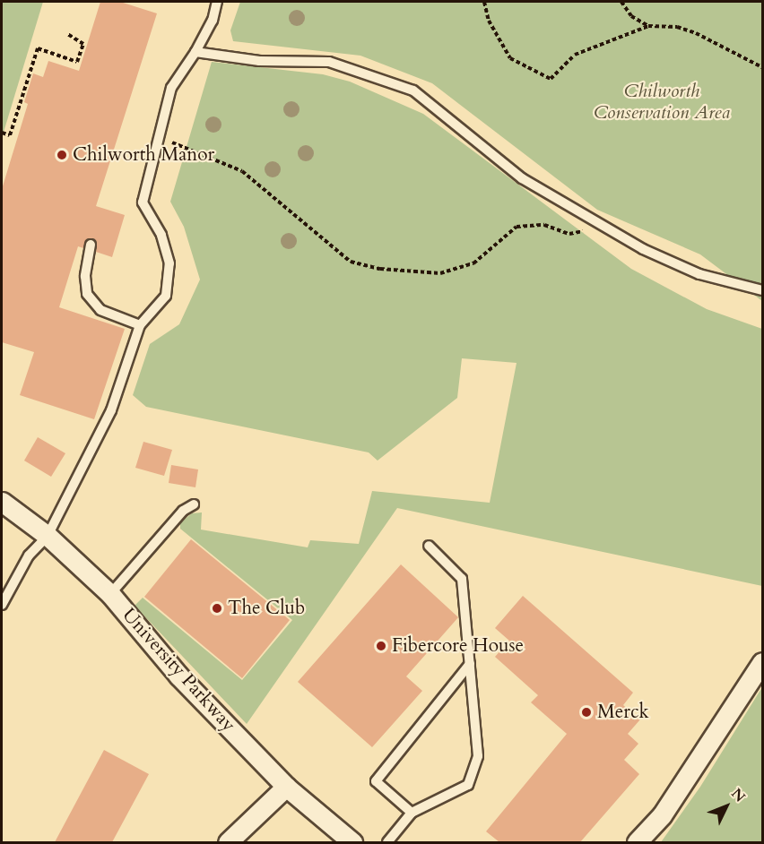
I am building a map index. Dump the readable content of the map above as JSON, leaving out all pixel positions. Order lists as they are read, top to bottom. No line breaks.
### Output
{"streets":{"street":["University Parkway"]},"parks":["Chilworth Conservation Area"],"places":["Chilworth Manor","The Club","Fibercore House","Merck"],"north":"top right"}
